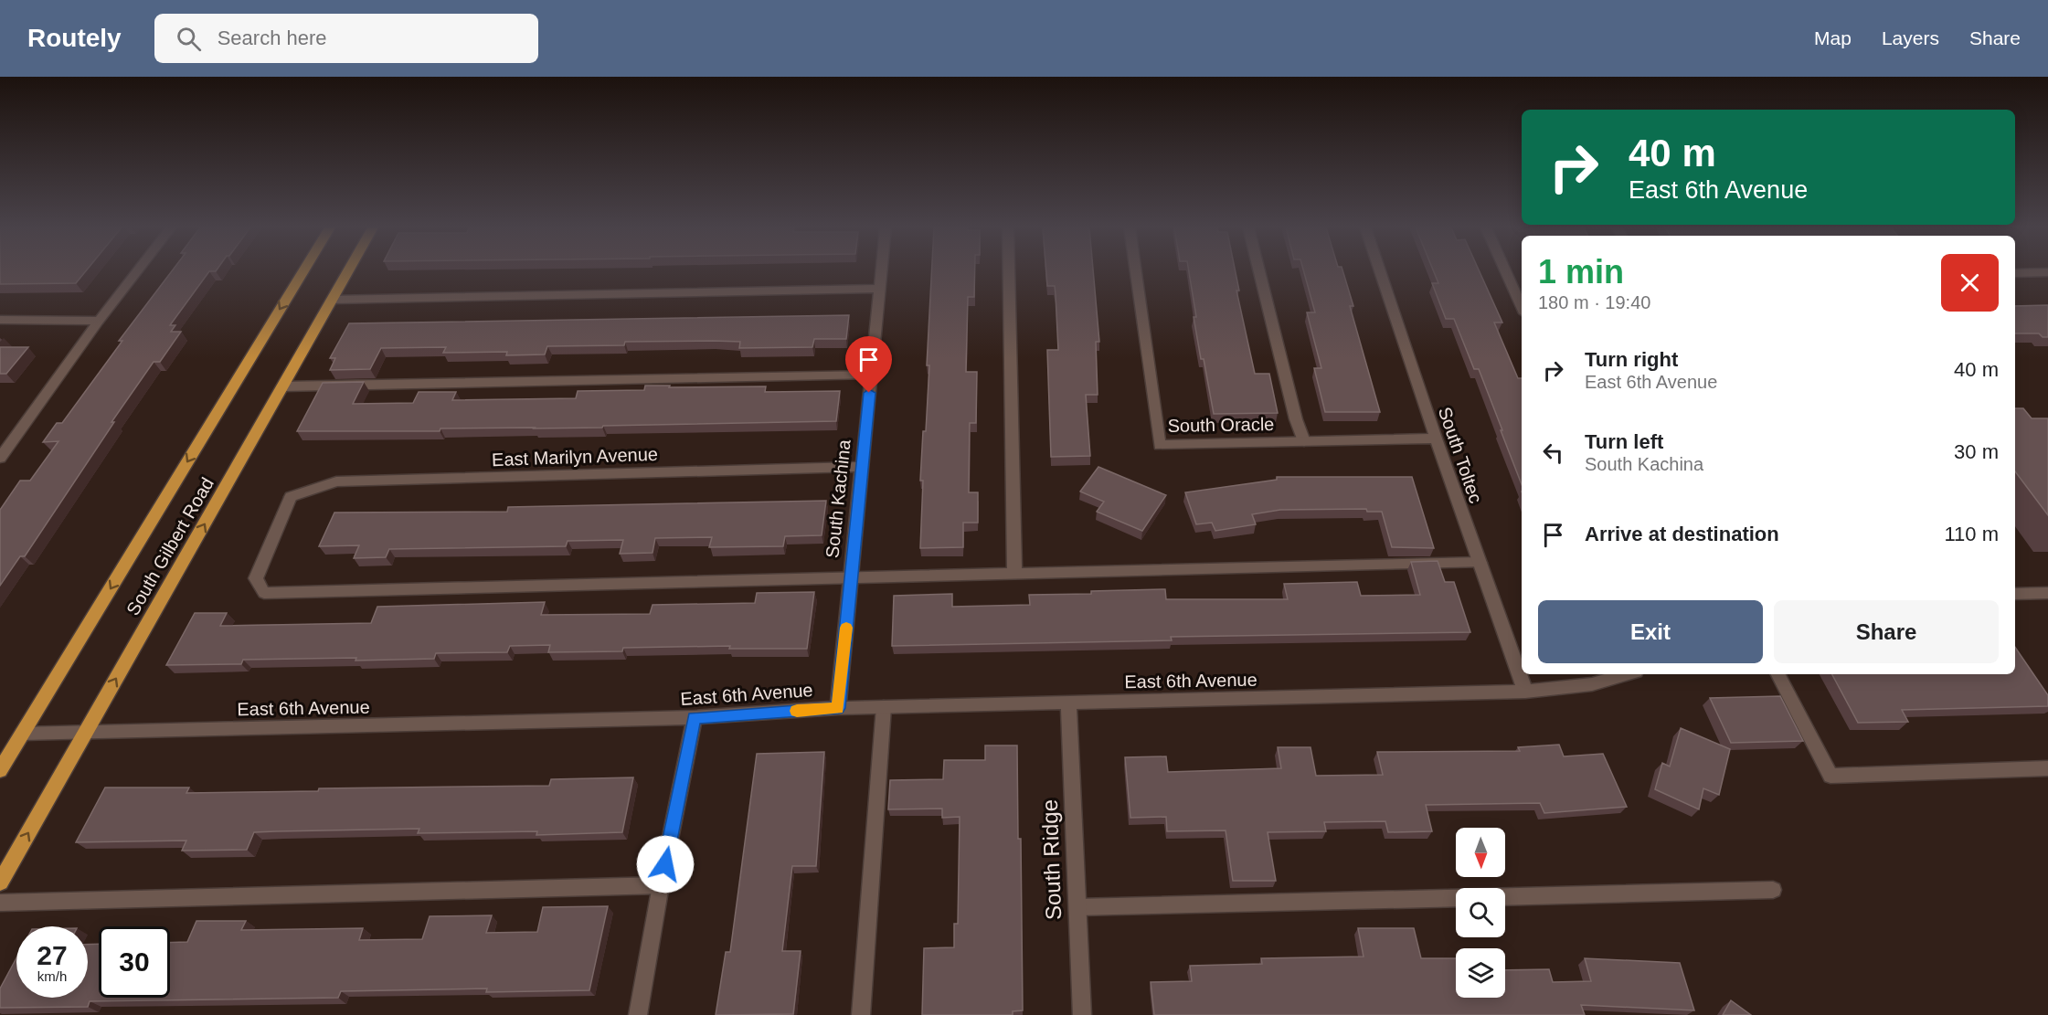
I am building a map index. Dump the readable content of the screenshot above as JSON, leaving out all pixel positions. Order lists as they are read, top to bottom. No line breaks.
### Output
{"streets":{"main road":["South Gilbert Road"],"street":["South Oracle","South Toltec","East Marilyn Avenue","South Kachina","East 6th Avenue","South Ridge"]},"crossings":[["South Oracle","South Toltec"],["South Toltec","East 6th Avenue"],["East Marilyn Avenue","South Kachina"],["South Kachina","East 6th Avenue"],["South Gilbert Road","East 6th Avenue"],["East 6th Avenue","South Ridge"]],"north":"bottom","page":{"header":"Routely","search":"Search here","nav":["Map","Layers","Share"],"turn":["40 m","East 6th Avenue"],"heading":["1 min","180 m · 19:40"],"list":[{"name":"Turn right","note":"East 6th Avenue","value":"40 m"},{"name":"Turn left","note":"South Kachina","value":"30 m"},{"name":"Arrive at destination","value":"110 m"}],"buttons":["Exit","Share"],"speed":"27 km/h","limit":"30"}}
